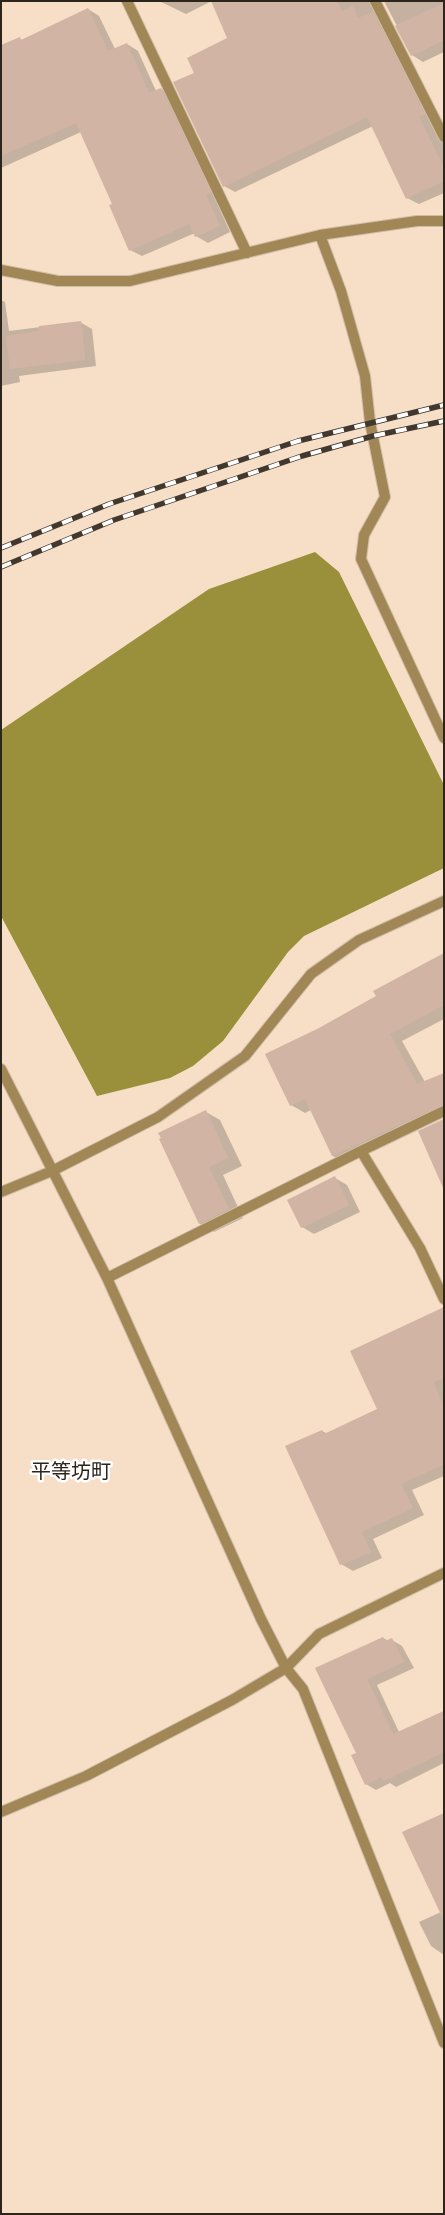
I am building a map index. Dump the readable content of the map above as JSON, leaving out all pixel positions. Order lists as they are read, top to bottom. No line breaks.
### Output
{"districts":["平等坊町"]}
